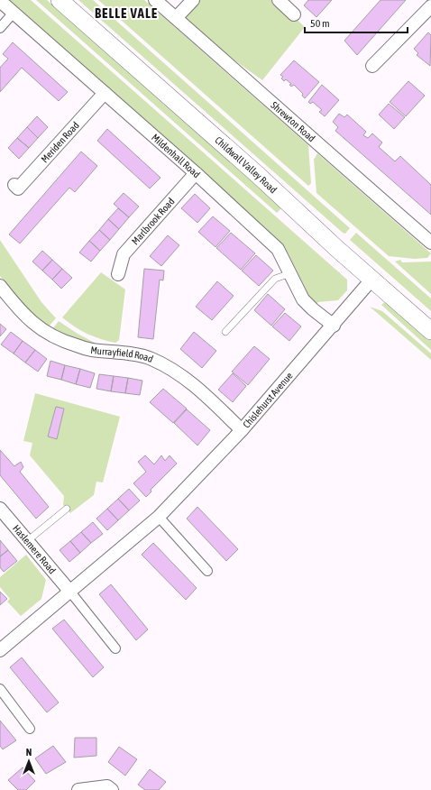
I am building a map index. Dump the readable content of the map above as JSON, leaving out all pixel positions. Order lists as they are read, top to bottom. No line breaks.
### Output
{"streets":{"main road":["Childwall Valley Road"],"street":["Shrewton Road","Meriden Road","Mildenhall Road","Marlbrook Road","Murrayfield Road","Chislehurst Avenue","Haslemere Road"]},"crossings":[["Meriden Road","Mildenhall Road"],["Mildenhall Road","Marlbrook Road"],["Mildenhall Road","Chislehurst Avenue"],["Childwall Valley Road","Chislehurst Avenue"],["Murrayfield Road","Chislehurst Avenue"],["Chislehurst Avenue","Haslemere Road"]],"districts":["BELLE VALE"],"scale_bar":"50 m","north":"top"}
